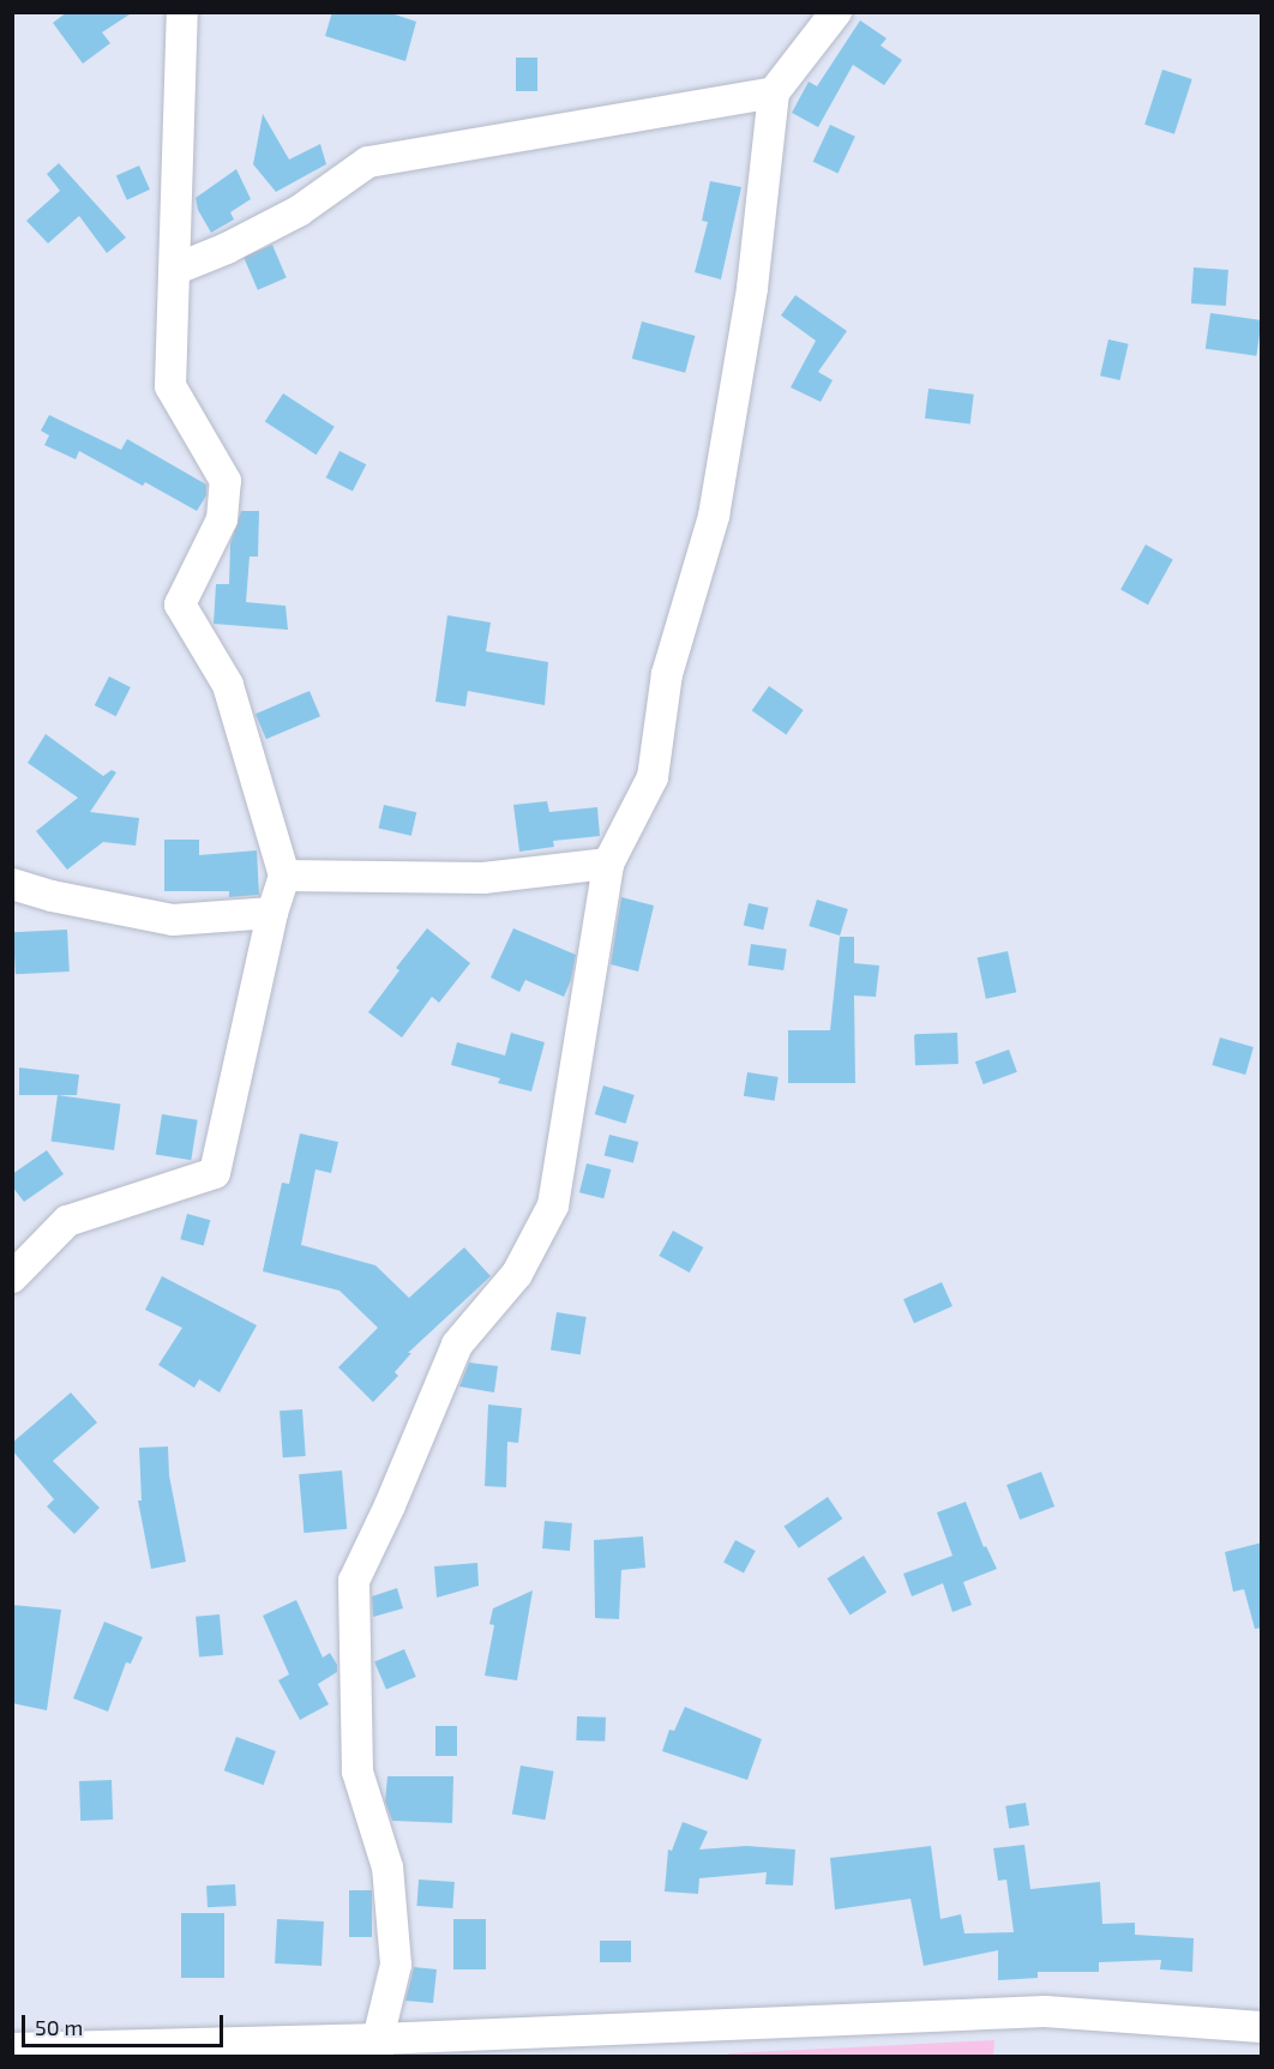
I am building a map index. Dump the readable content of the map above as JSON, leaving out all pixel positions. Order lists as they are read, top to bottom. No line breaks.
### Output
{"scale_bar":"50 m"}
